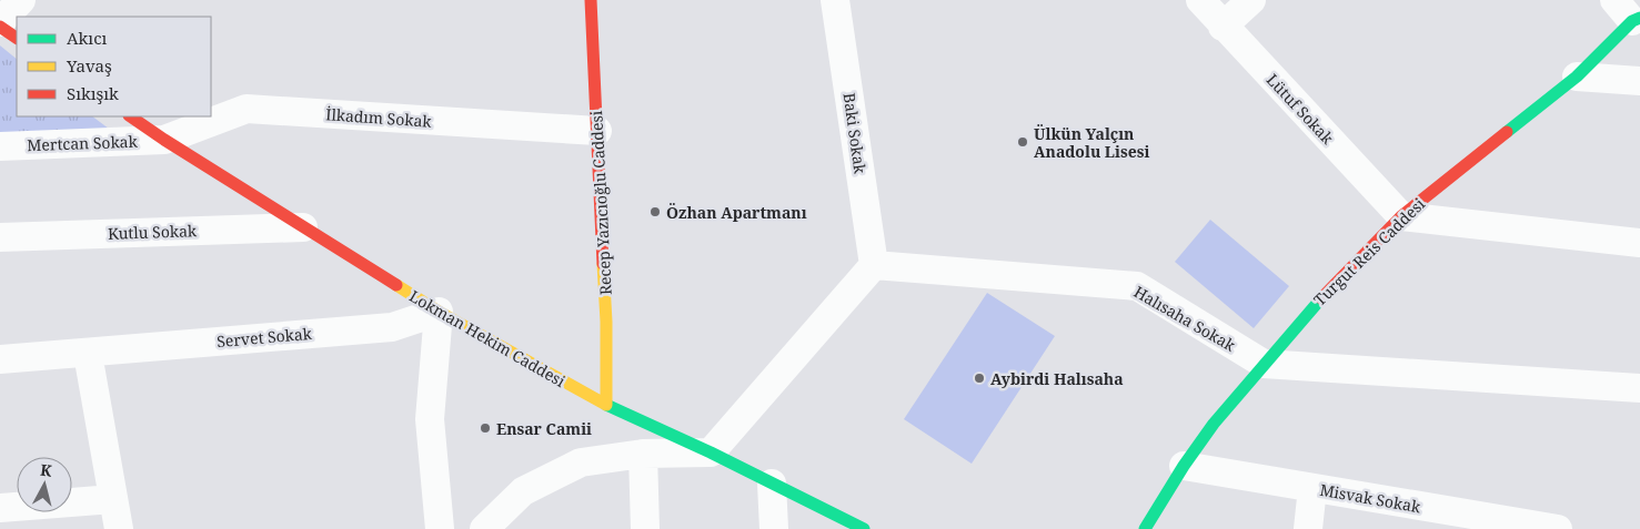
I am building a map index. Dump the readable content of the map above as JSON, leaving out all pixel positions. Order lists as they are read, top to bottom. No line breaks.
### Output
{"streets":{"street":["Lütuf Sokak","İlkadım Sokak","Baki Sokak","Mertcan Sokak","Recep Yazıcıoğlu Caddesi","Kutlu Sokak","Turgut Reis Caddesi","Halısaha Sokak","Servet Sokak","Lokman Hekim Caddesi","Misvak Sokak"]},"crossings":[["Lütuf Sokak","Turgut Reis Caddesi"],["İlkadım Sokak","Mertcan Sokak"],["İlkadım Sokak","Recep Yazıcıoğlu Caddesi"],["İlkadım Sokak","Lokman Hekim Caddesi"],["Baki Sokak","Halısaha Sokak"],["Mertcan Sokak","Lokman Hekim Caddesi"],["Recep Yazıcıoğlu Caddesi","Lokman Hekim Caddesi"],["Kutlu Sokak","Lokman Hekim Caddesi"],["Turgut Reis Caddesi","Halısaha Sokak"],["Turgut Reis Caddesi","Misvak Sokak"],["Servet Sokak","Lokman Hekim Caddesi"]],"places":["Ülkün Yalçın Anadolu Lisesi","Özhan Apartmanı","Aybirdi Halısaha","Ensar Camii"],"legend":["Akıcı","Yavaş","Sıkışık"],"north":"top"}
